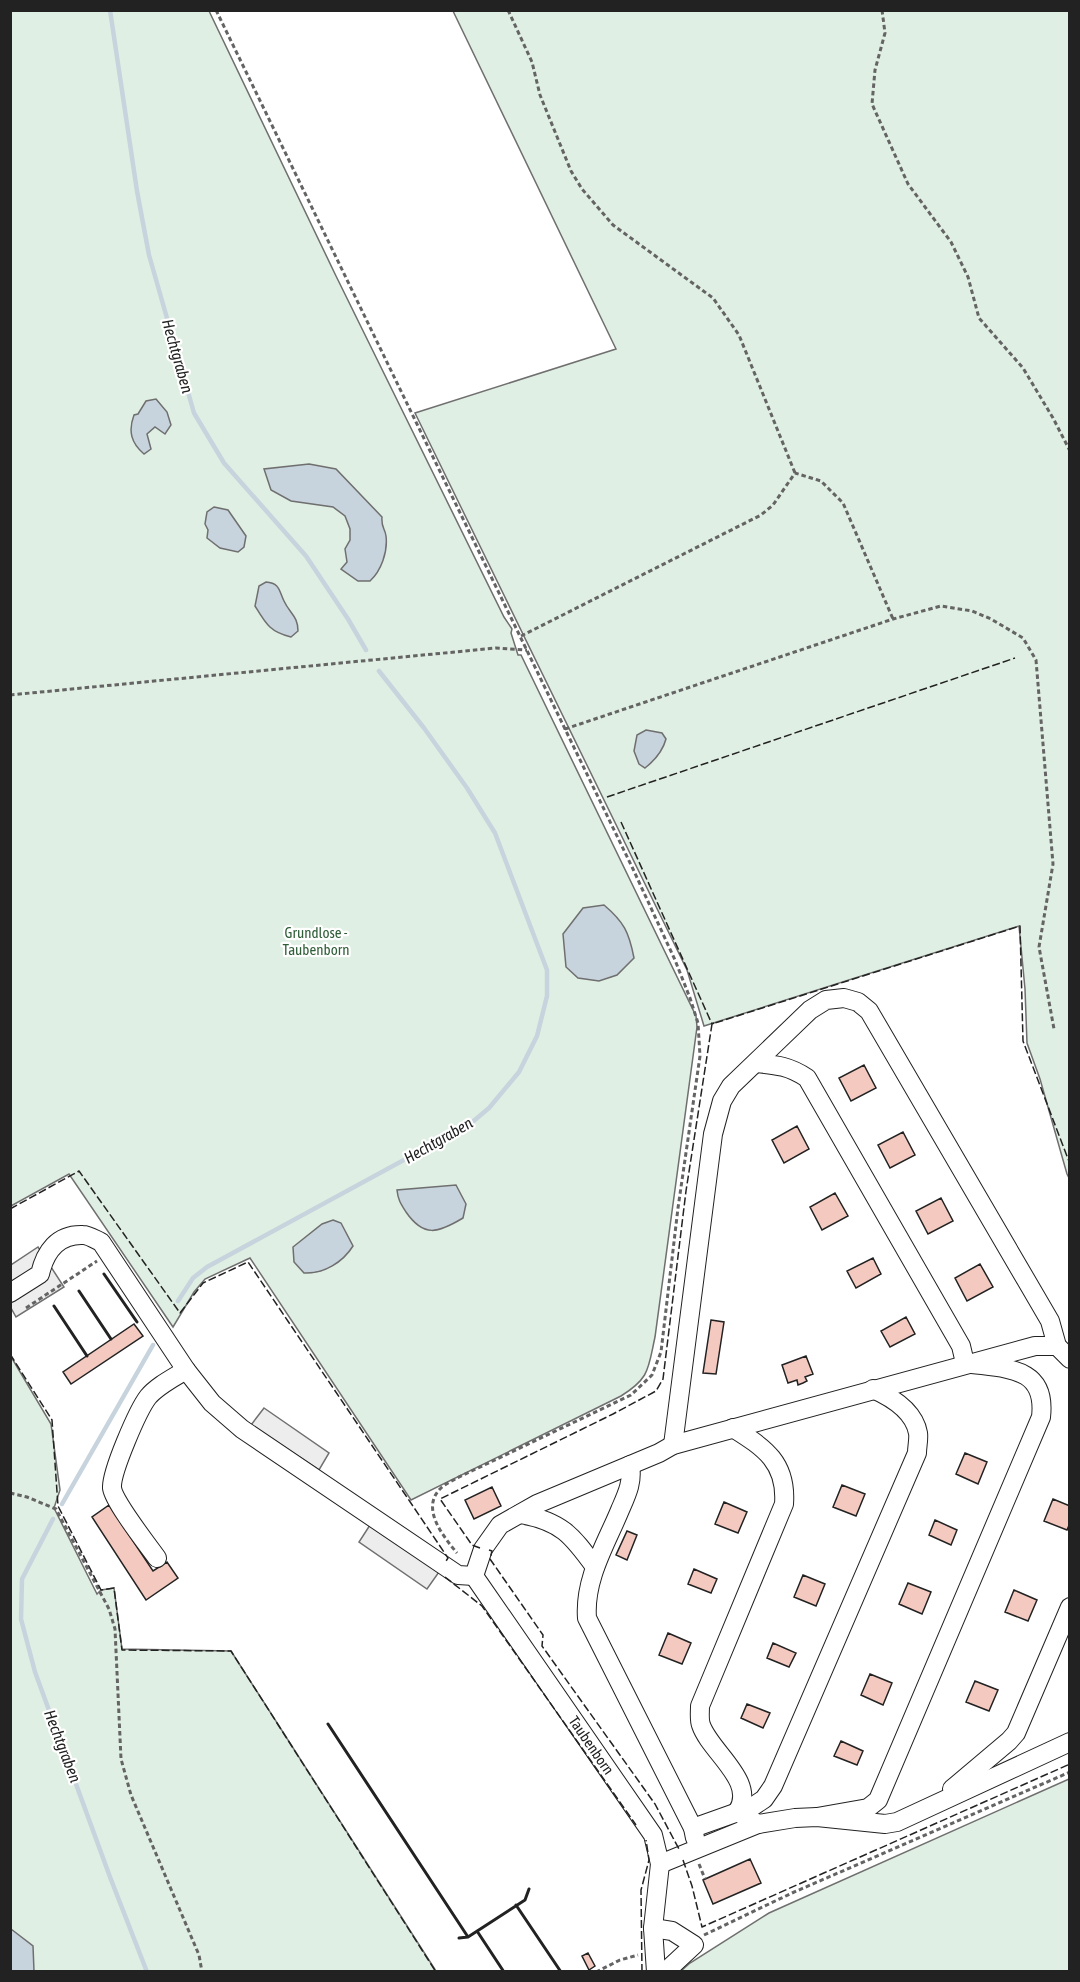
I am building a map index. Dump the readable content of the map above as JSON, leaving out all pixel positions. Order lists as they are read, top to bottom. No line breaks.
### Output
{"streets":{"lane":["Taubenborn"]},"water":["Hechtgraben"],"parks":["Grundlose - Taubenborn"]}
